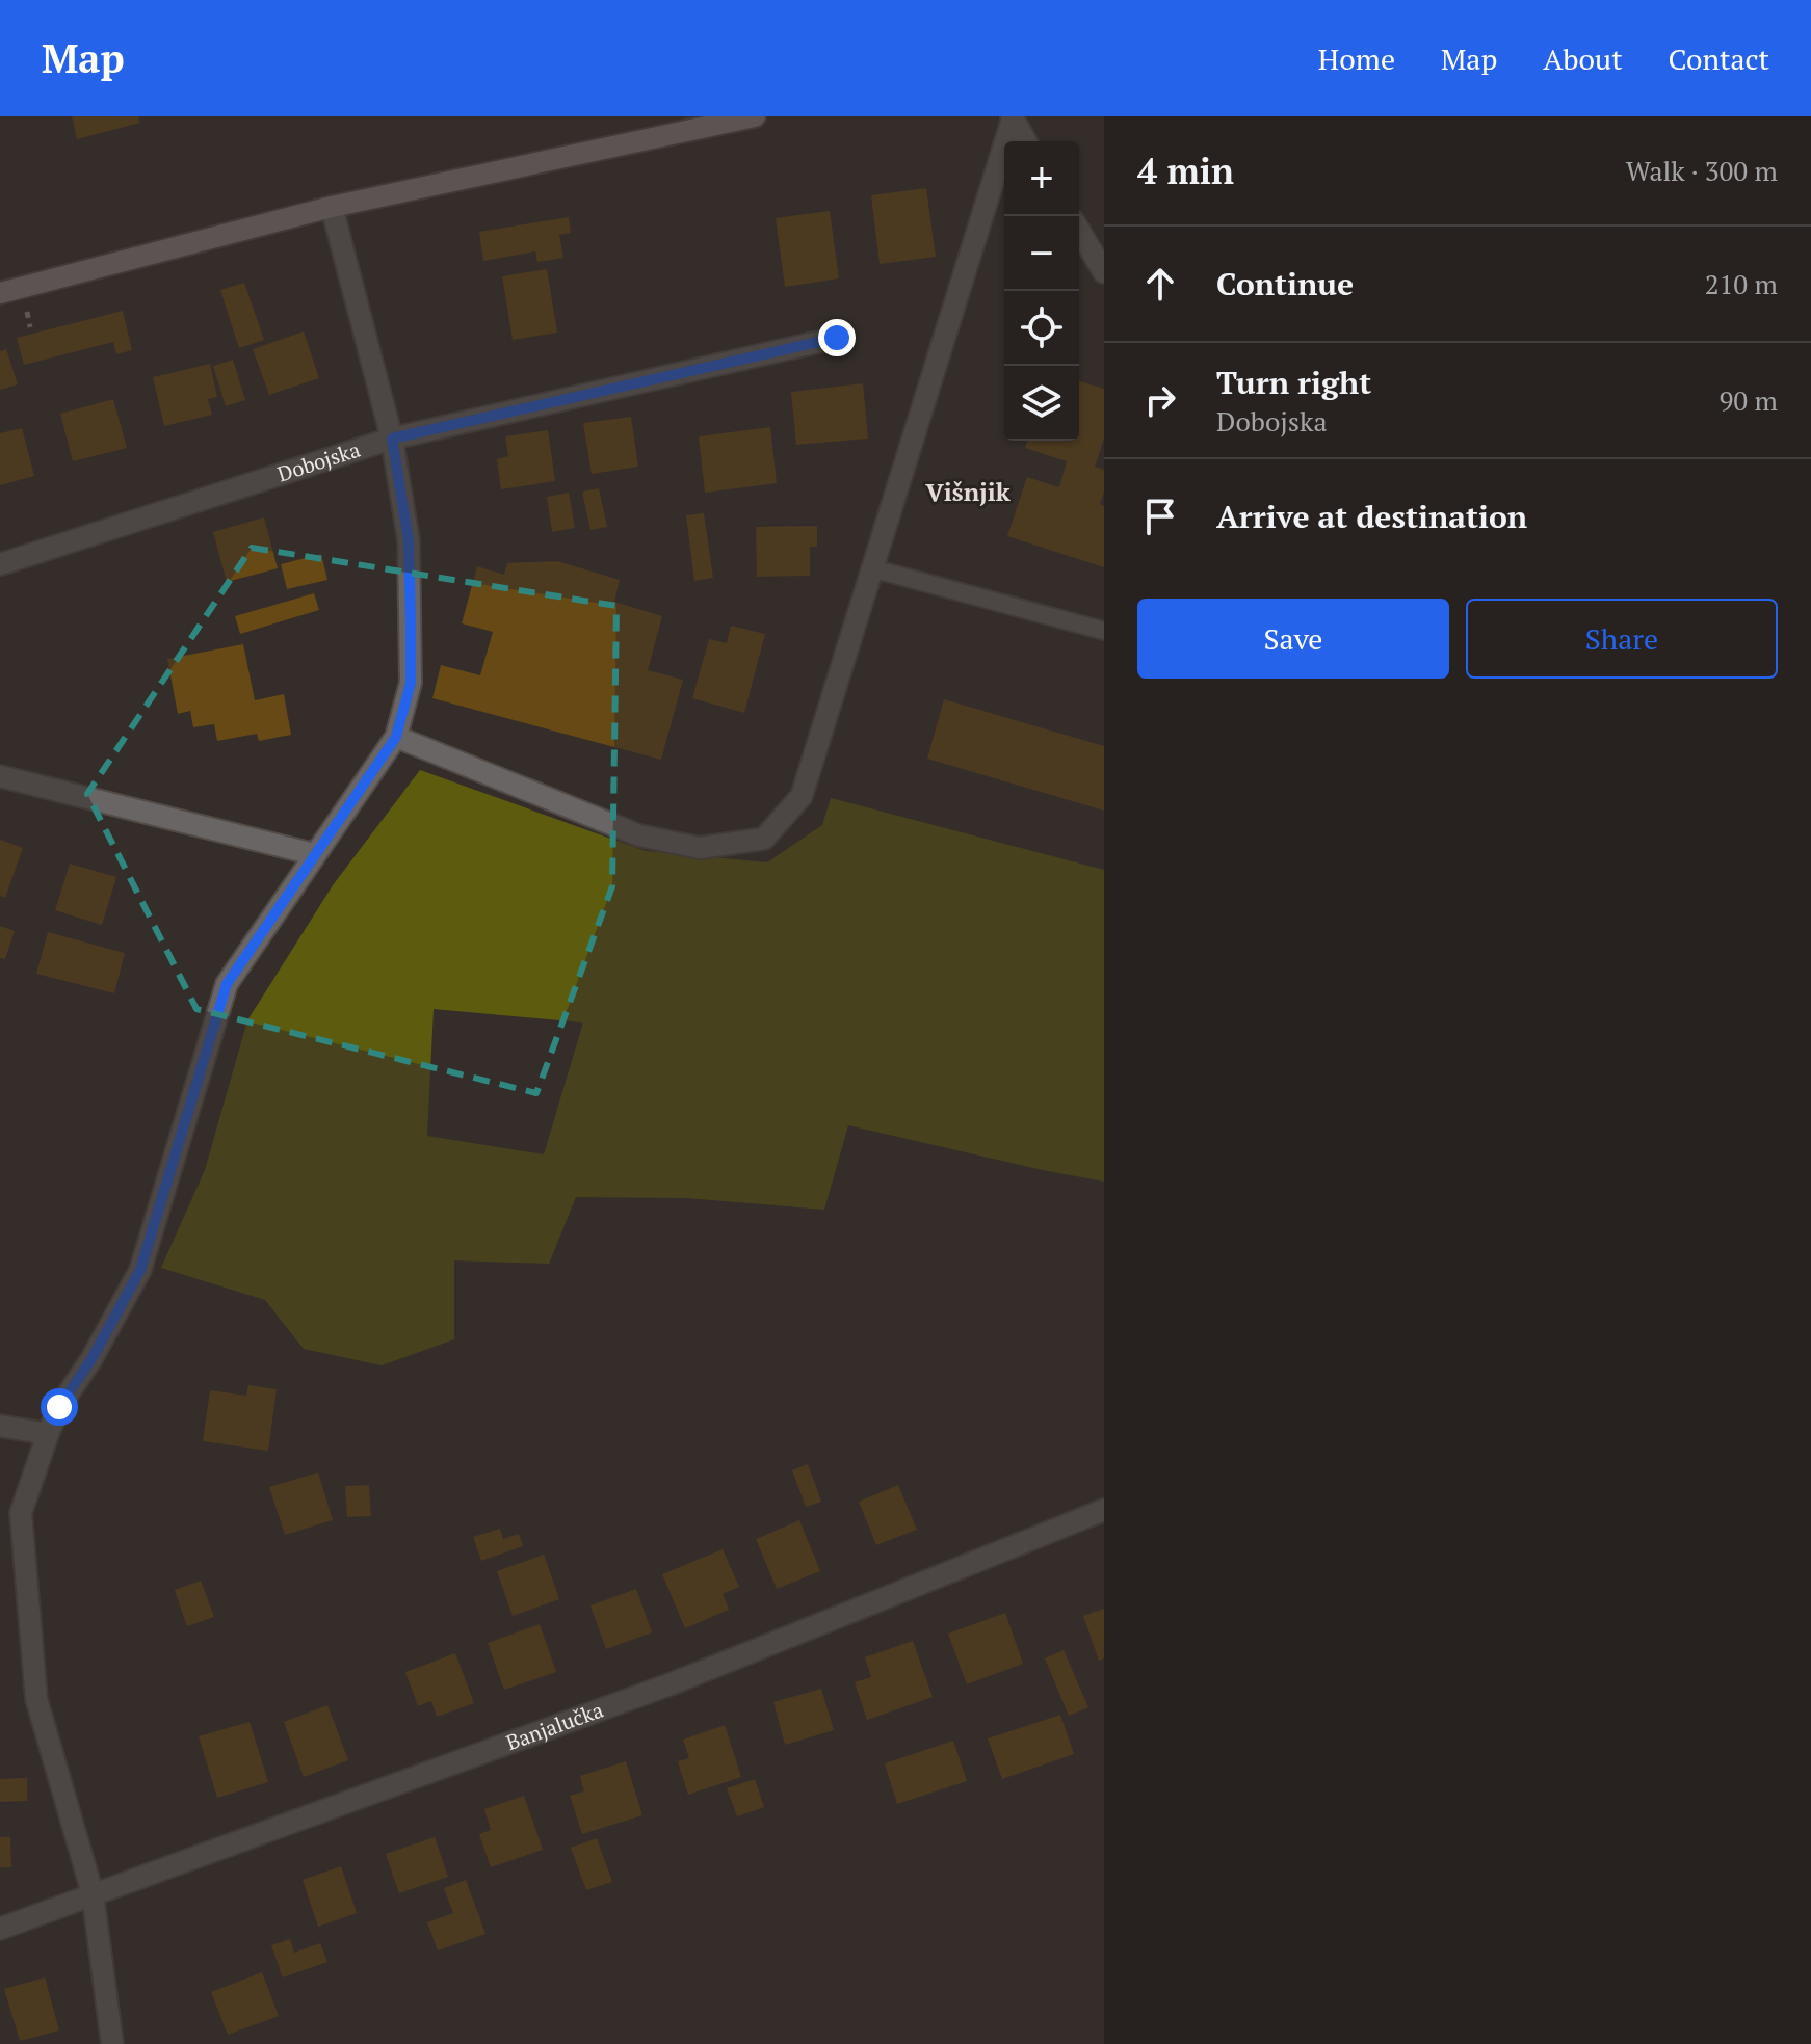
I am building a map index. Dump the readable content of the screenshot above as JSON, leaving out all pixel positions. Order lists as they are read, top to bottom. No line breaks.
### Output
{"streets":{"street":["Dobojska","Banjalučka"]},"districts":["Višnjik"],"page":{"header":"Map","nav":["Home","Map","About","Contact"],"heading":["4 min","Walk · 300 m"],"map_buttons":["+","−"],"list":[["Continue","210 m"],["Turn right","Dobojska","90 m"],"Arrive at destination"],"buttons":["Save","Share"]}}
